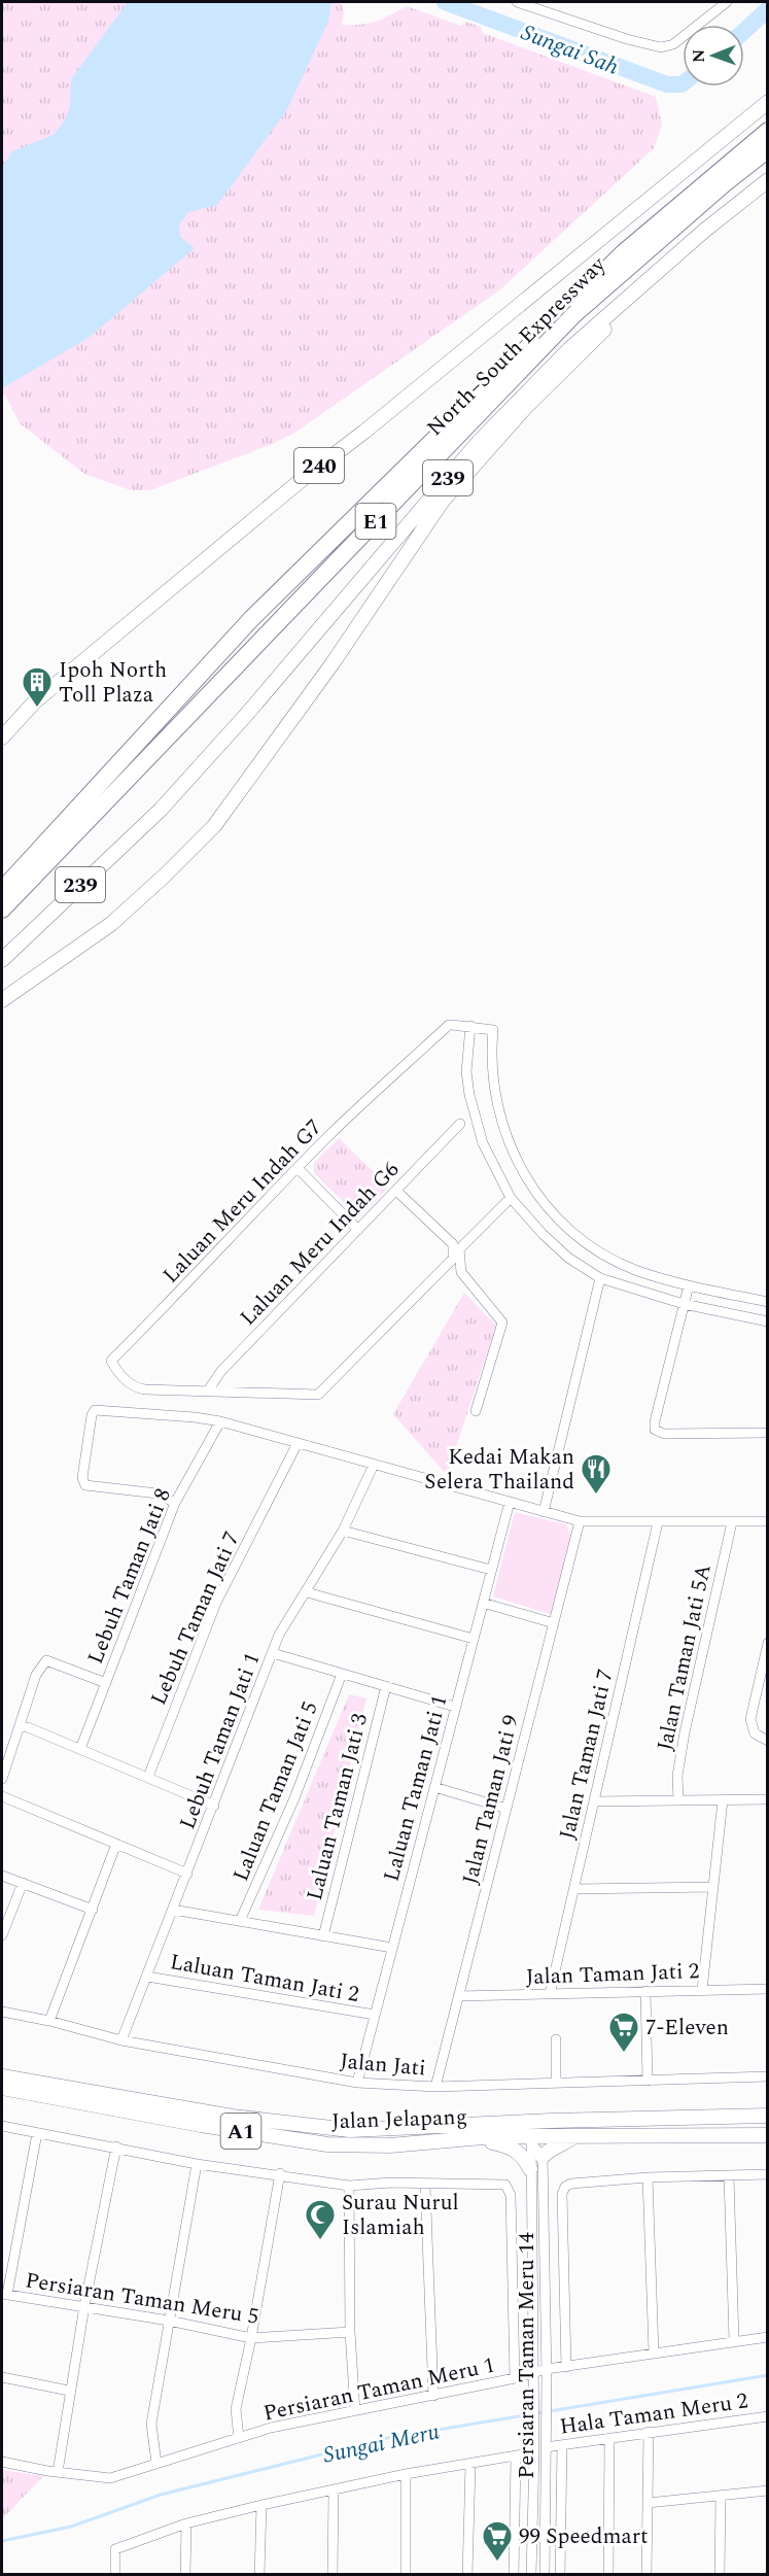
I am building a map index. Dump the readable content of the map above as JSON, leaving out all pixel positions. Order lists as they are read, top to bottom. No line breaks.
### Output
{"streets":{"highway":["North–South Expressway","E1"],"main road":["240","239","Jalan Jelapang","A1"],"street":["Laluan Meru Indah G7","Laluan Meru Indah G6","Lebuh Taman Jati 8","Lebuh Taman Jati 7","Jalan Taman Jati 5A","Lebuh Taman Jati 1","Jalan Taman Jati 7","Laluan Taman Jati 1","Laluan Taman Jati 5","Jalan Taman Jati 9","Laluan Taman Jati 3","Jalan Taman Jati 2","Laluan Taman Jati 2","Jalan Jati","Persiaran Taman Meru 5","Persiaran Taman Meru 14","Persiaran Taman Meru 1","Hala Taman Meru 2"]},"crossings":[["Laluan Meru Indah G7","Laluan Meru Indah G6"],["Lebuh Taman Jati 1","Laluan Taman Jati 2"],["Lebuh Taman Jati 1","Jalan Jati"],["Jalan Taman Jati 7","Jalan Taman Jati 2"],["Laluan Taman Jati 1","Laluan Taman Jati 2"],["Laluan Taman Jati 1","Jalan Jati"],["Jalan Taman Jati 9","Jalan Taman Jati 2"],["Jalan Taman Jati 9","Jalan Jati"],["Jalan Jelapang","Persiaran Taman Meru 14"],["Persiaran Taman Meru 14","Persiaran Taman Meru 1"],["Persiaran Taman Meru 14","Hala Taman Meru 2"]],"water":["Sungai Sah","Sungai Meru"],"places":{"building":["Ipoh North Toll Plaza"],"restaurant":["Kedai Makan Selera Thailand"],"supermarket":["7-Eleven","99 Speedmart"],"mosque":["Surau Nurul Islamiah"]},"north":"left"}
